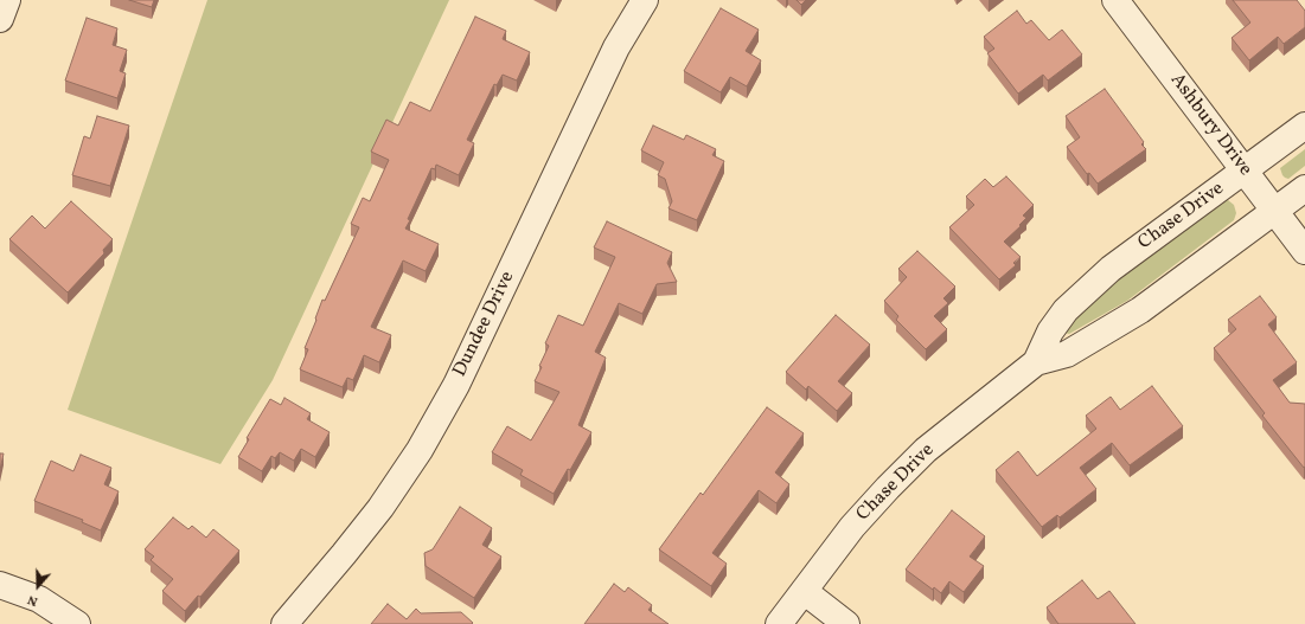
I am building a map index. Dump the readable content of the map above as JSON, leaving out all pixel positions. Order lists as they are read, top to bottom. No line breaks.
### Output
{"streets":{"street":["Ashbury Drive","Chase Drive","Dundee Drive"]},"crossings":[["Ashbury Drive","Chase Drive"]],"north":"bottom"}
